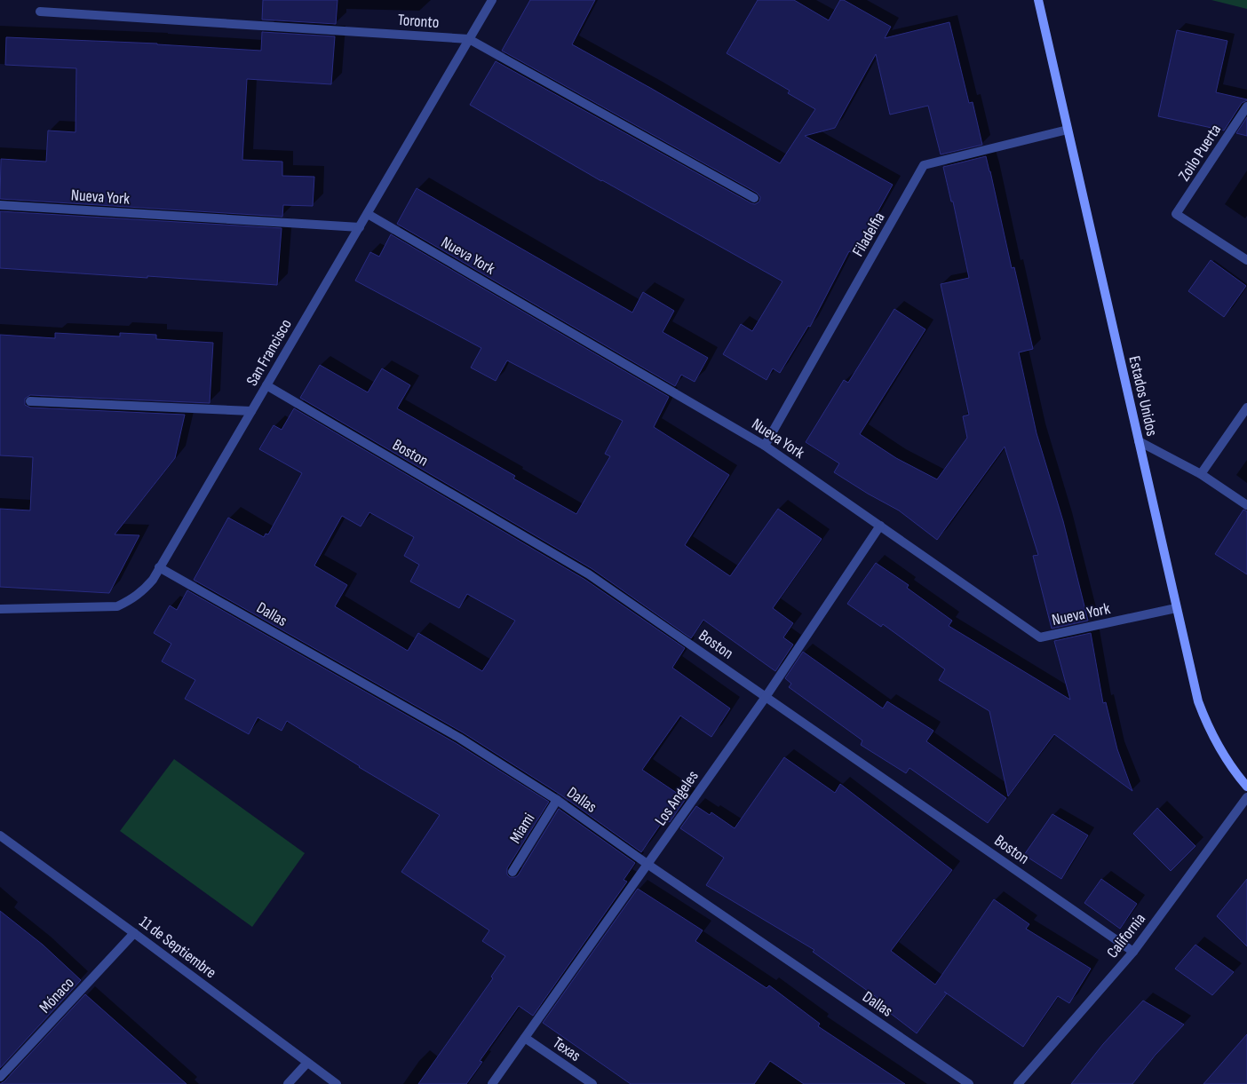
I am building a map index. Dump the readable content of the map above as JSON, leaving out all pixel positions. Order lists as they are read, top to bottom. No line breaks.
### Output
{"streets":{"main road":["Estados Unidos"],"street":["Toronto","Zoilo Puerta","Nueva York","Filadelfia","San Francisco","Boston","Dallas","Los Angeles","Miami","California","11 de Septiembre","Mónaco","Texas"]},"crossings":[["Toronto","San Francisco"],["Nueva York","Filadelfia"],["Nueva York","San Francisco"],["Nueva York","Estados Unidos"],["Nueva York","Los Angeles"],["Filadelfia","Estados Unidos"],["San Francisco","Boston"],["San Francisco","Dallas"],["Boston","Los Angeles"],["Boston","California"],["Dallas","Los Angeles"],["Dallas","Miami"],["Los Angeles","Texas"],["11 de Septiembre","Mónaco"]]}
